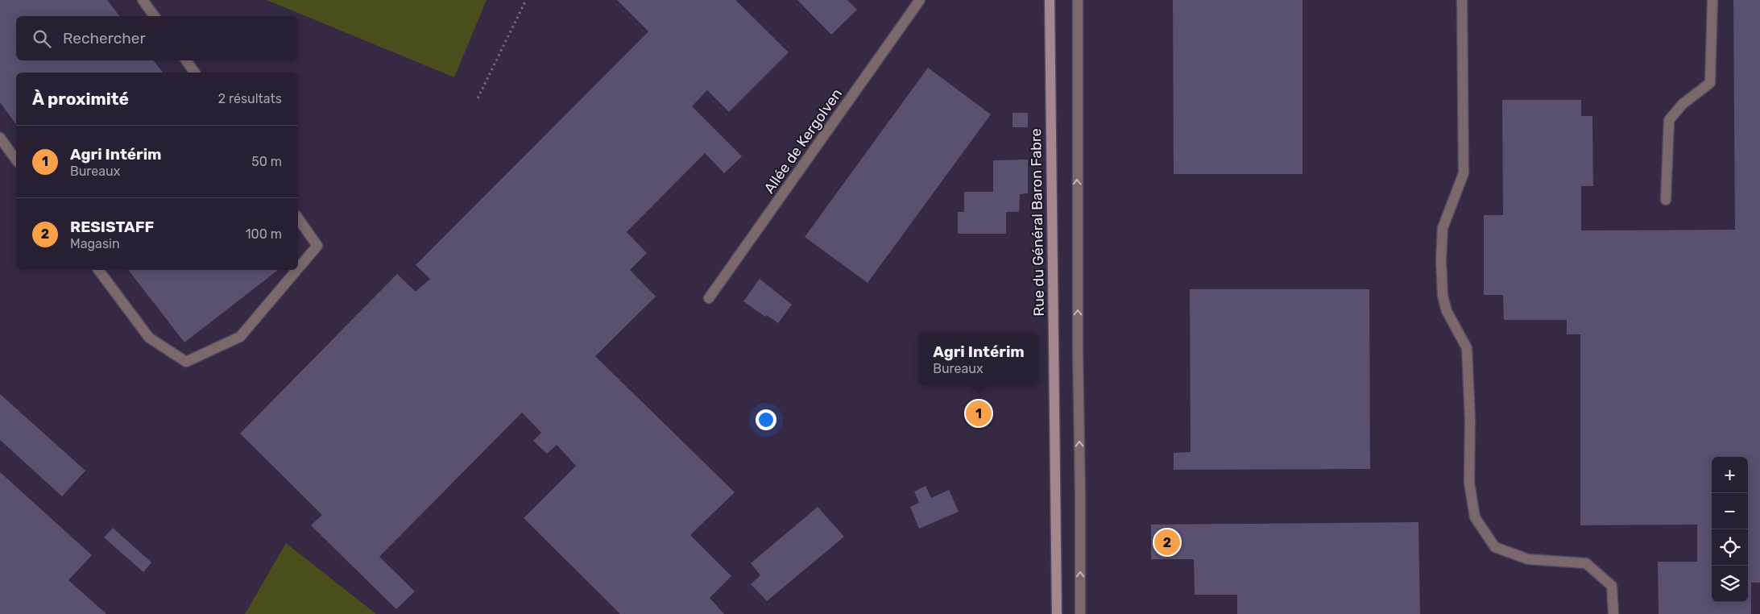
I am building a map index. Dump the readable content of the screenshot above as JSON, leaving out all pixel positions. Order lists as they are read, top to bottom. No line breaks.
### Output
{"streets":{"main road":["Rue du Général Baron Fabre"],"street":["Allée de Kergolven"]},"page":{"search":"Rechercher","heading":["À proximité","2 résultats"],"list":[{"mark":"1","name":"Agri Intérim","note":"Bureaux","value":"50 m"},{"mark":"2","name":"RESISTAFF","note":"Magasin","value":"100 m"}],"popup":["Agri Intérim","Bureaux"],"pins":["1","2"],"map_buttons":["+","−"]}}
